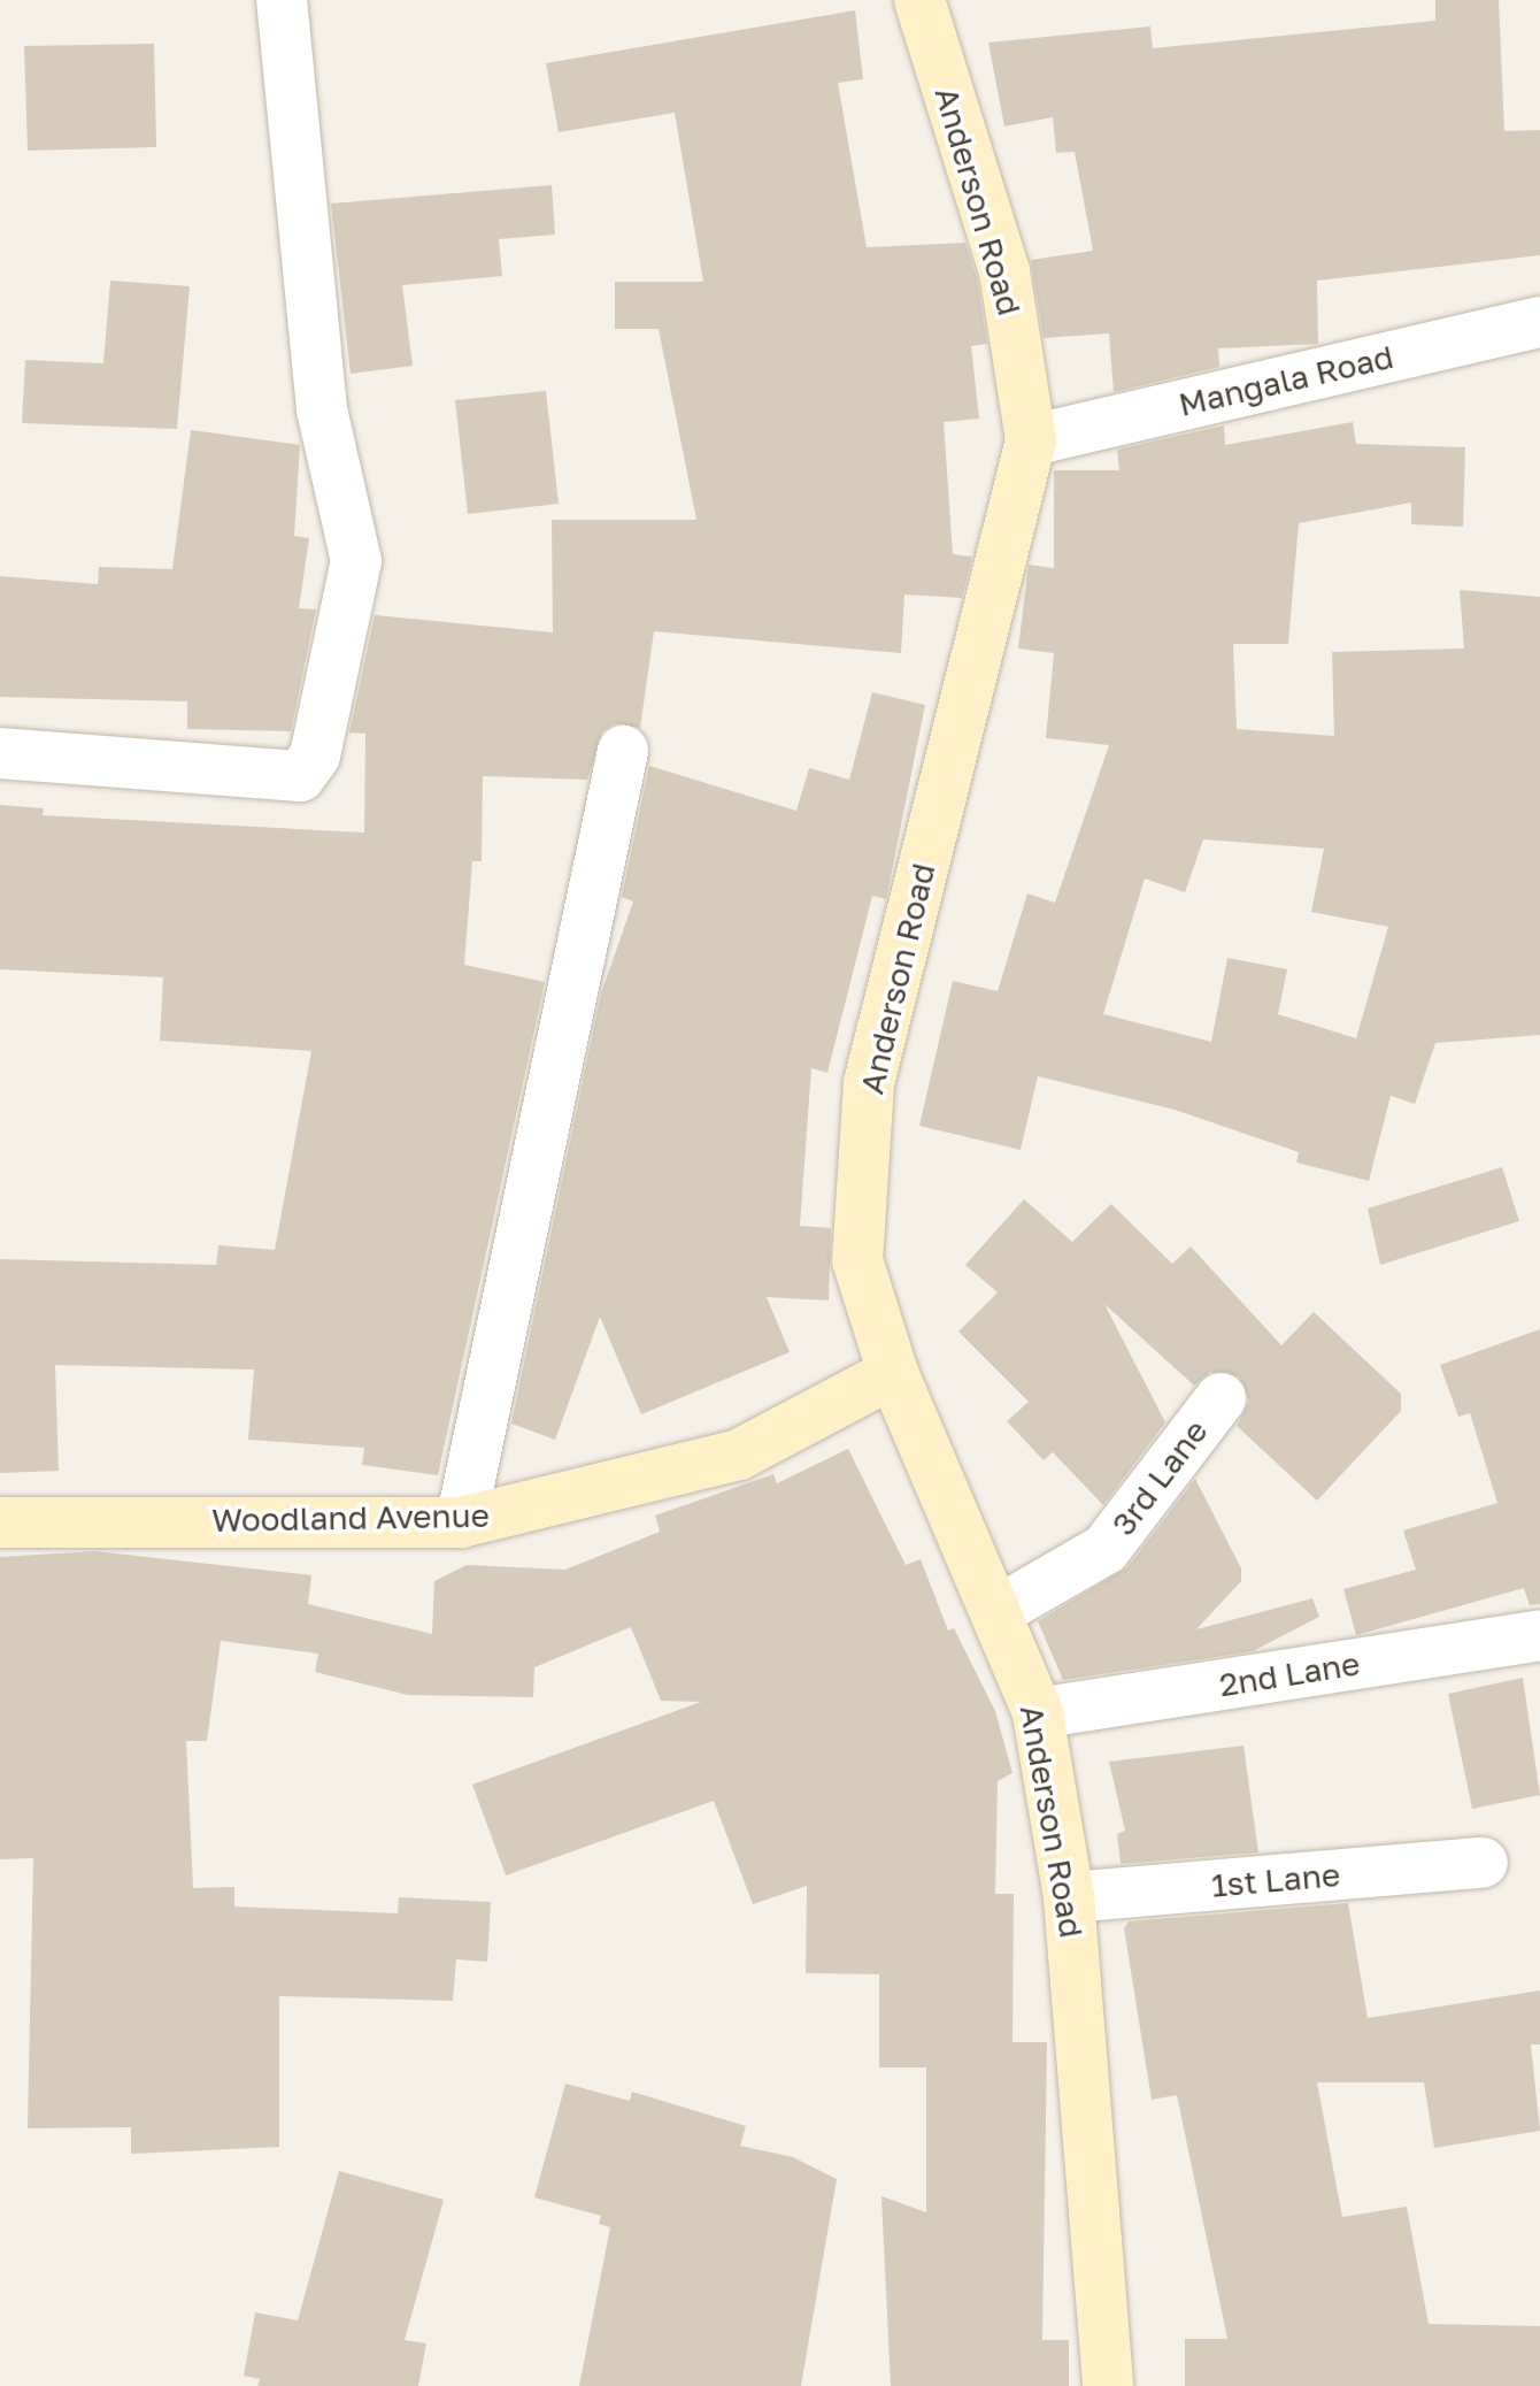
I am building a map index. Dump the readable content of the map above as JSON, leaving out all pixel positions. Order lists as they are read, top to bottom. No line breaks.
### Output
{"streets":{"main road":["Anderson Road","Woodland Avenue"],"street":["Mangala Road","3rd Lane","2nd Lane","1st Lane"]},"crossings":[["Anderson Road","Mangala Road"],["Anderson Road","3rd Lane"],["Anderson Road","Woodland Avenue"],["Anderson Road","2nd Lane"],["Anderson Road","1st Lane"]]}
